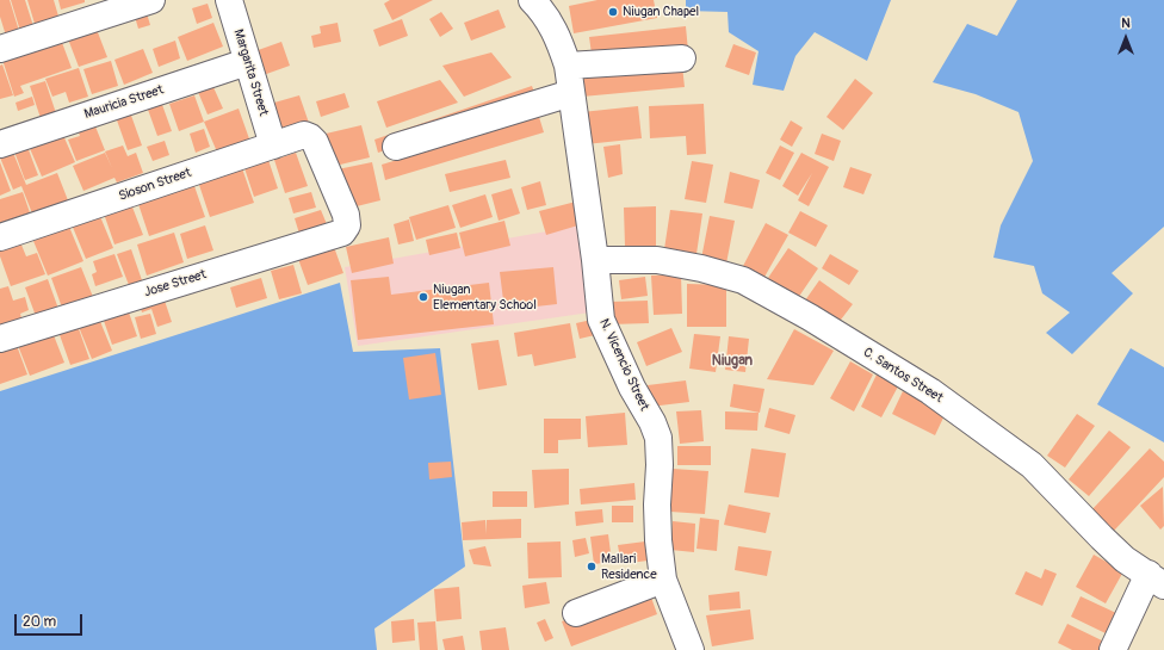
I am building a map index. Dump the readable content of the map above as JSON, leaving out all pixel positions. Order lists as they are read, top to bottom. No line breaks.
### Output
{"streets":{"street":["Margarita Street","Mauricia Street","Sioson Street","Jose Street","N. Vicencio Street","C. Santos Street"]},"crossings":[["Margarita Street","Mauricia Street"],["Margarita Street","Sioson Street"],["Sioson Street","Jose Street"],["N. Vicencio Street","C. Santos Street"]],"districts":["Niugan"],"places":["Niugan Chapel","Niugan Elementary School","Mallari Residence"],"scale_bar":"20 m","north":"top"}
